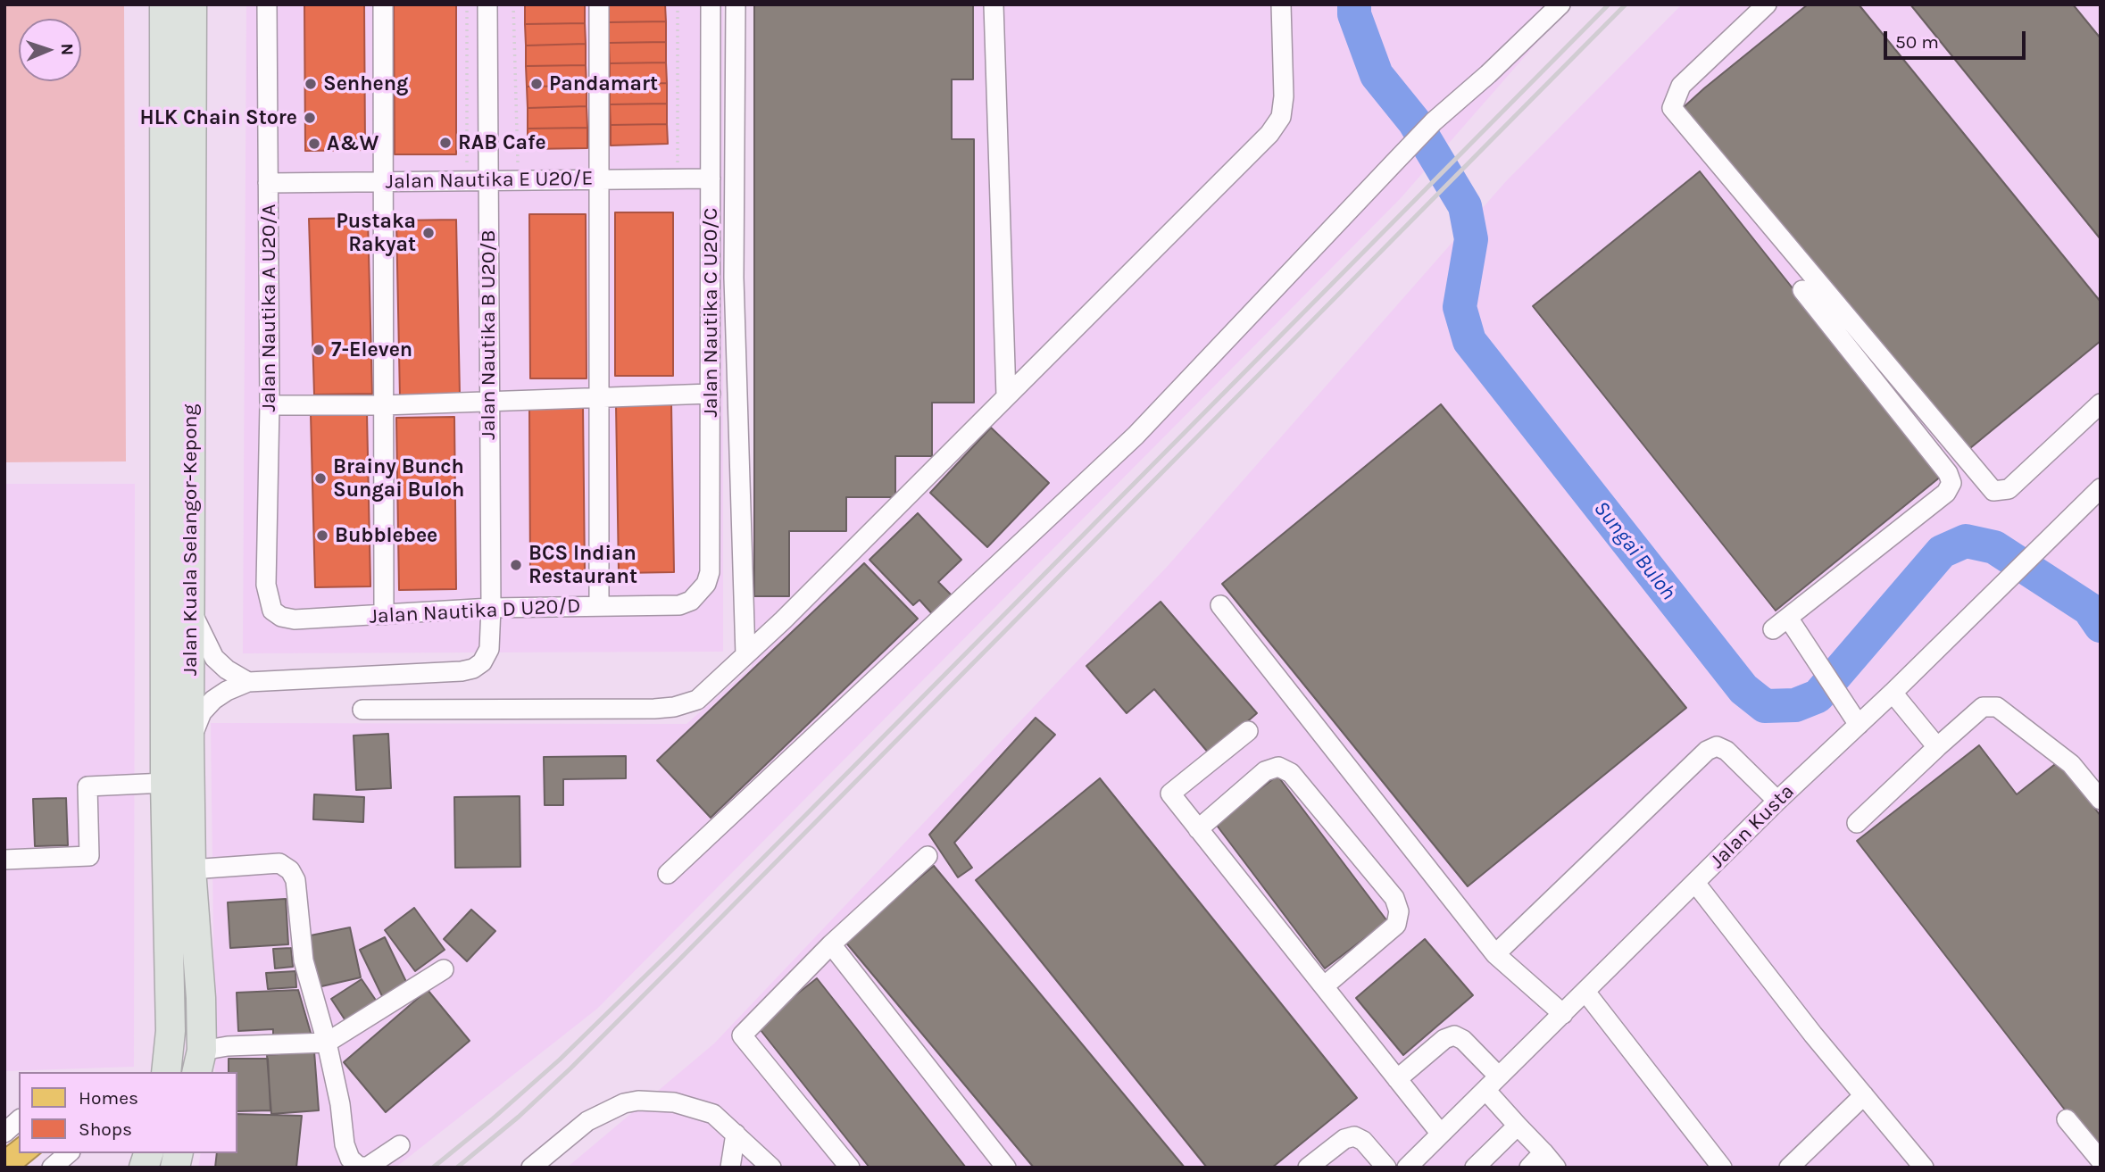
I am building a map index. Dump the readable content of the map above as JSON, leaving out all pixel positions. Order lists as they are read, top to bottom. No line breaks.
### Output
{"streets":{"highway":["Jalan Kuala Selangor-Kepong"],"street":["Jalan Nautika E U20/E","Jalan Nautika A U20/A","Jalan Nautika C U20/C","Jalan Nautika B U20/B","Jalan Nautika D U20/D","Jalan Kusta"]},"crossings":[["Jalan Nautika E U20/E","Jalan Nautika A U20/A"],["Jalan Nautika E U20/E","Jalan Nautika C U20/C"],["Jalan Nautika E U20/E","Jalan Nautika B U20/B"],["Jalan Nautika A U20/A","Jalan Nautika D U20/D"],["Jalan Nautika C U20/C","Jalan Nautika D U20/D"],["Jalan Nautika B U20/B","Jalan Nautika D U20/D"]],"water":["Sungai Buloh"],"places":["Senheng","Pandamart","HLK Chain Store","RAB Cafe","A&W","Pustaka Rakyat","7-Eleven","Brainy Bunch Sungai Buloh","Bubblebee","BCS Indian Restaurant"],"legend":["Homes","Shops"],"scale_bar":"50 m","north":"right"}
